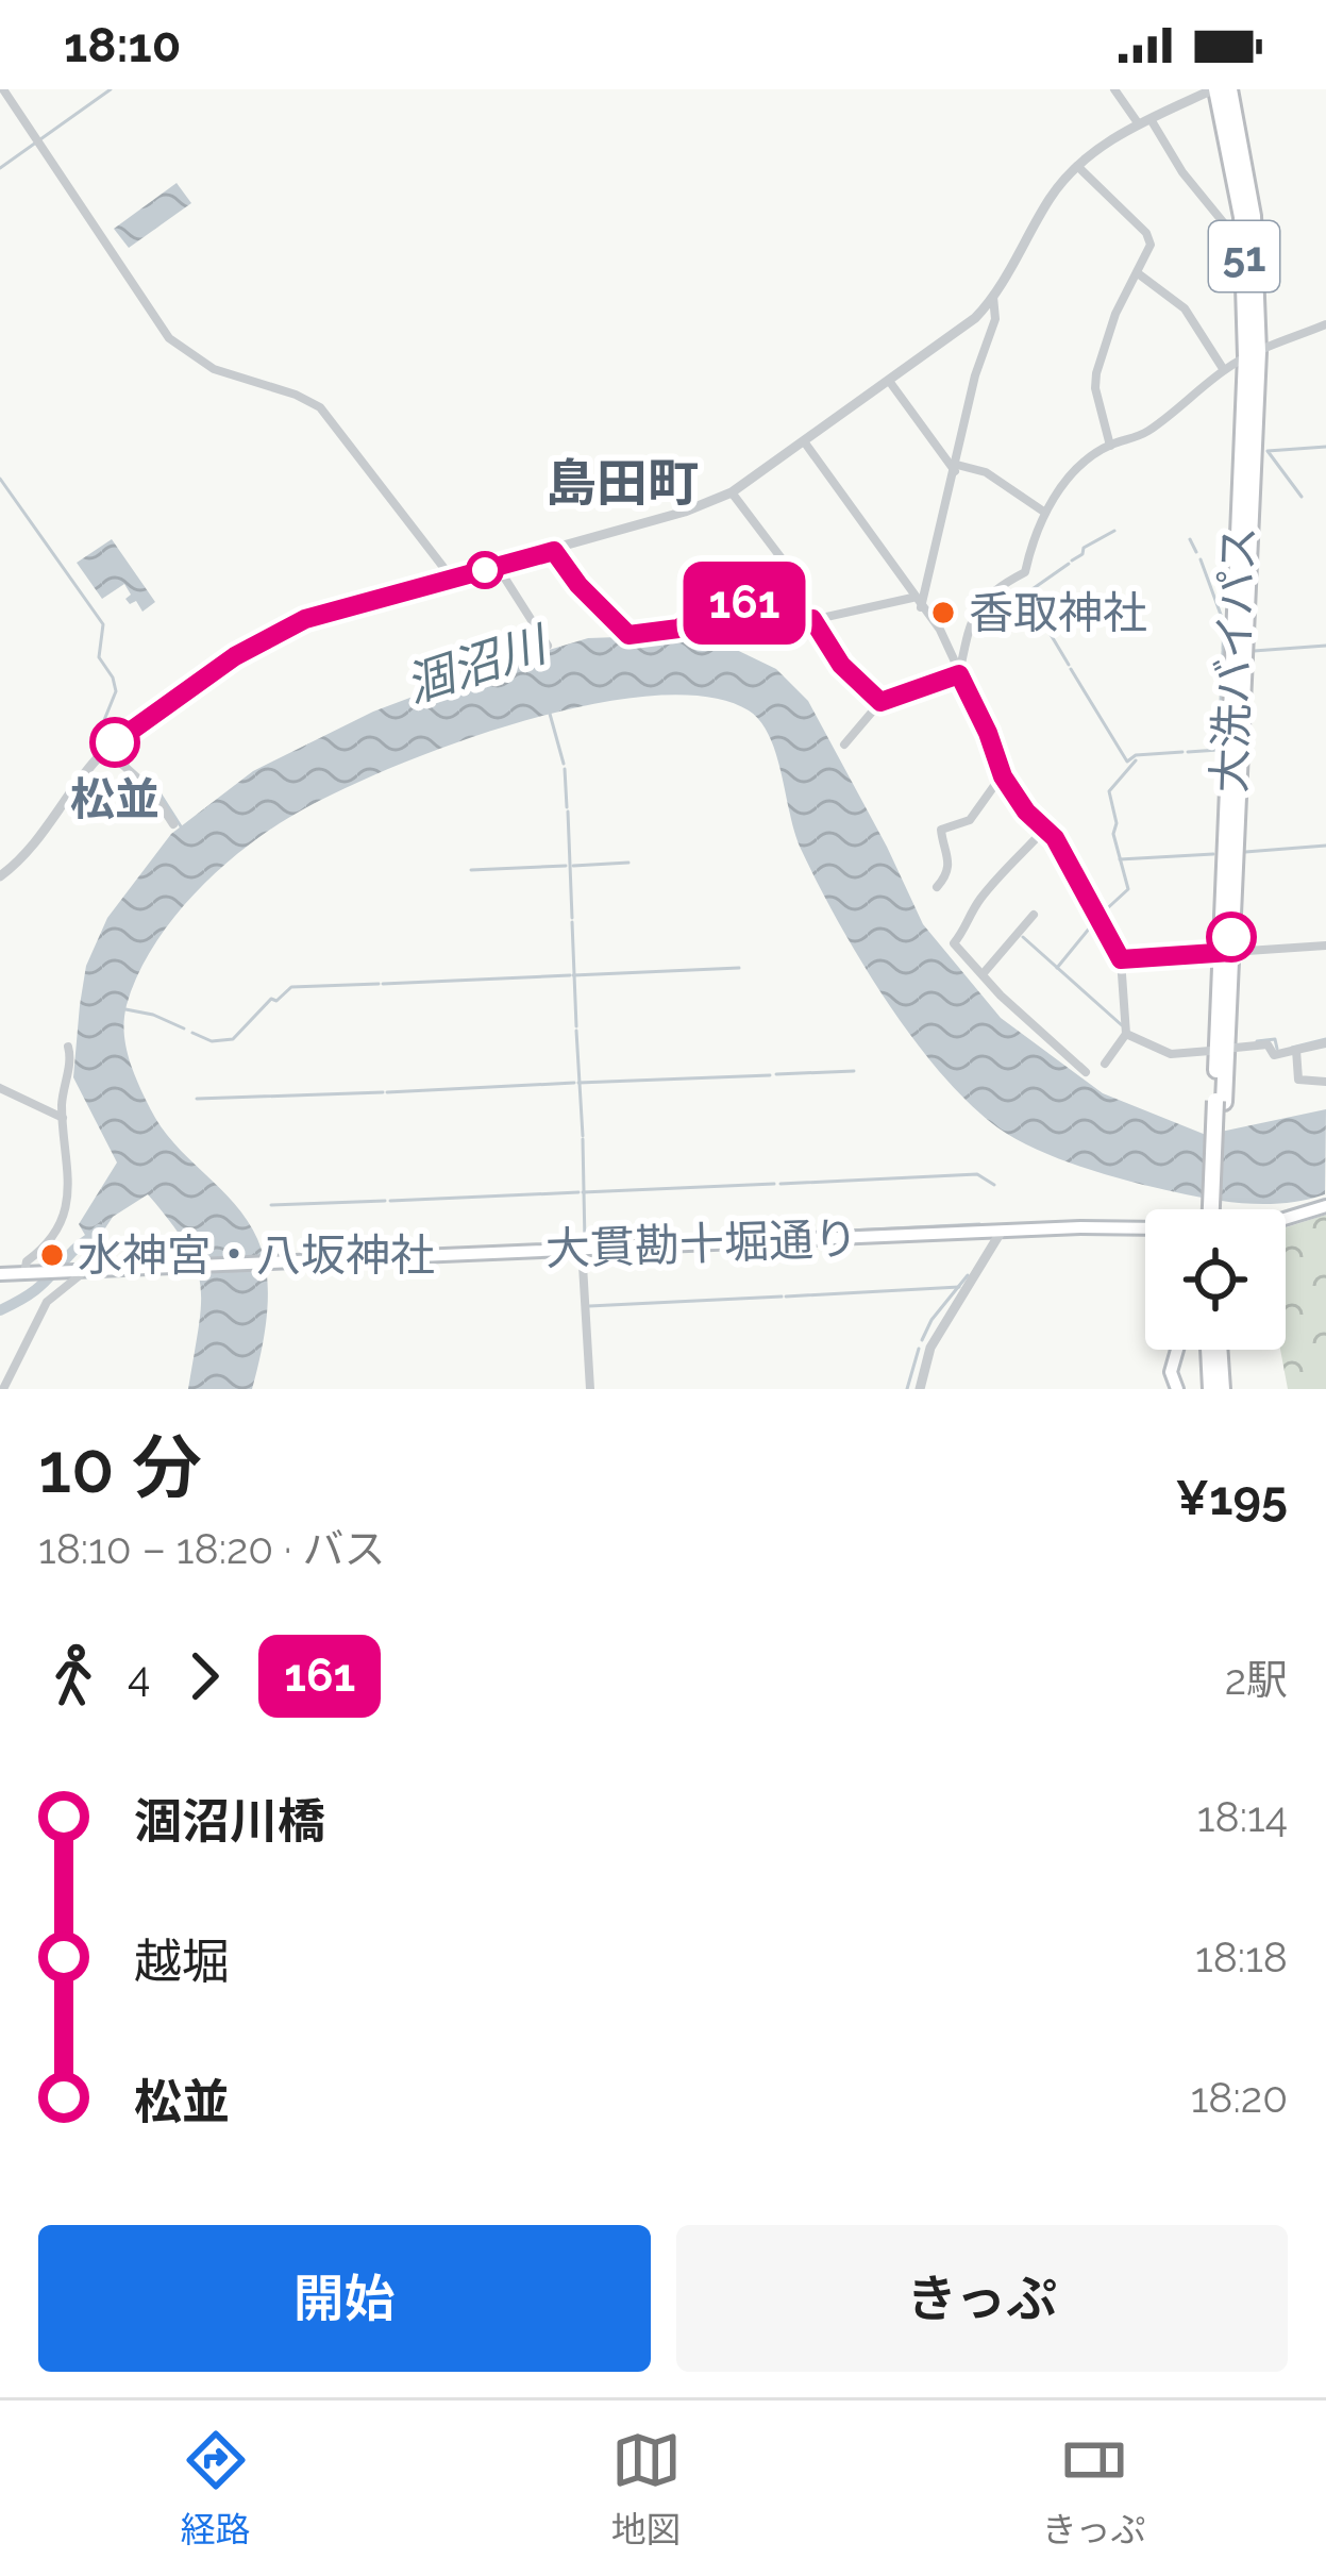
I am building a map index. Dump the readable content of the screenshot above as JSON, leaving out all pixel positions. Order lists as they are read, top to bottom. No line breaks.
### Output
{"streets":{"highway":["51","大洗バイパス"],"main road":["大貫勘十堀通り"]},"districts":["島田町"],"water":["涸沼川"],"places":["香取神社","松並","水神宮・八坂神社"],"lines":["bus line 161"],"page":{"status":"18:10","on_map":"161","heading":["10 分","18:10 – 18:20 · バス","¥195"],"legs":["4","161","2駅"],"list":[{"name":"涸沼川橋","value":"18:14"},{"name":"越堀","value":"18:18"},{"name":"松並","value":"18:20"}],"buttons":["開始","きっぷ"],"tabs":["経路","地図","きっぷ"]}}
